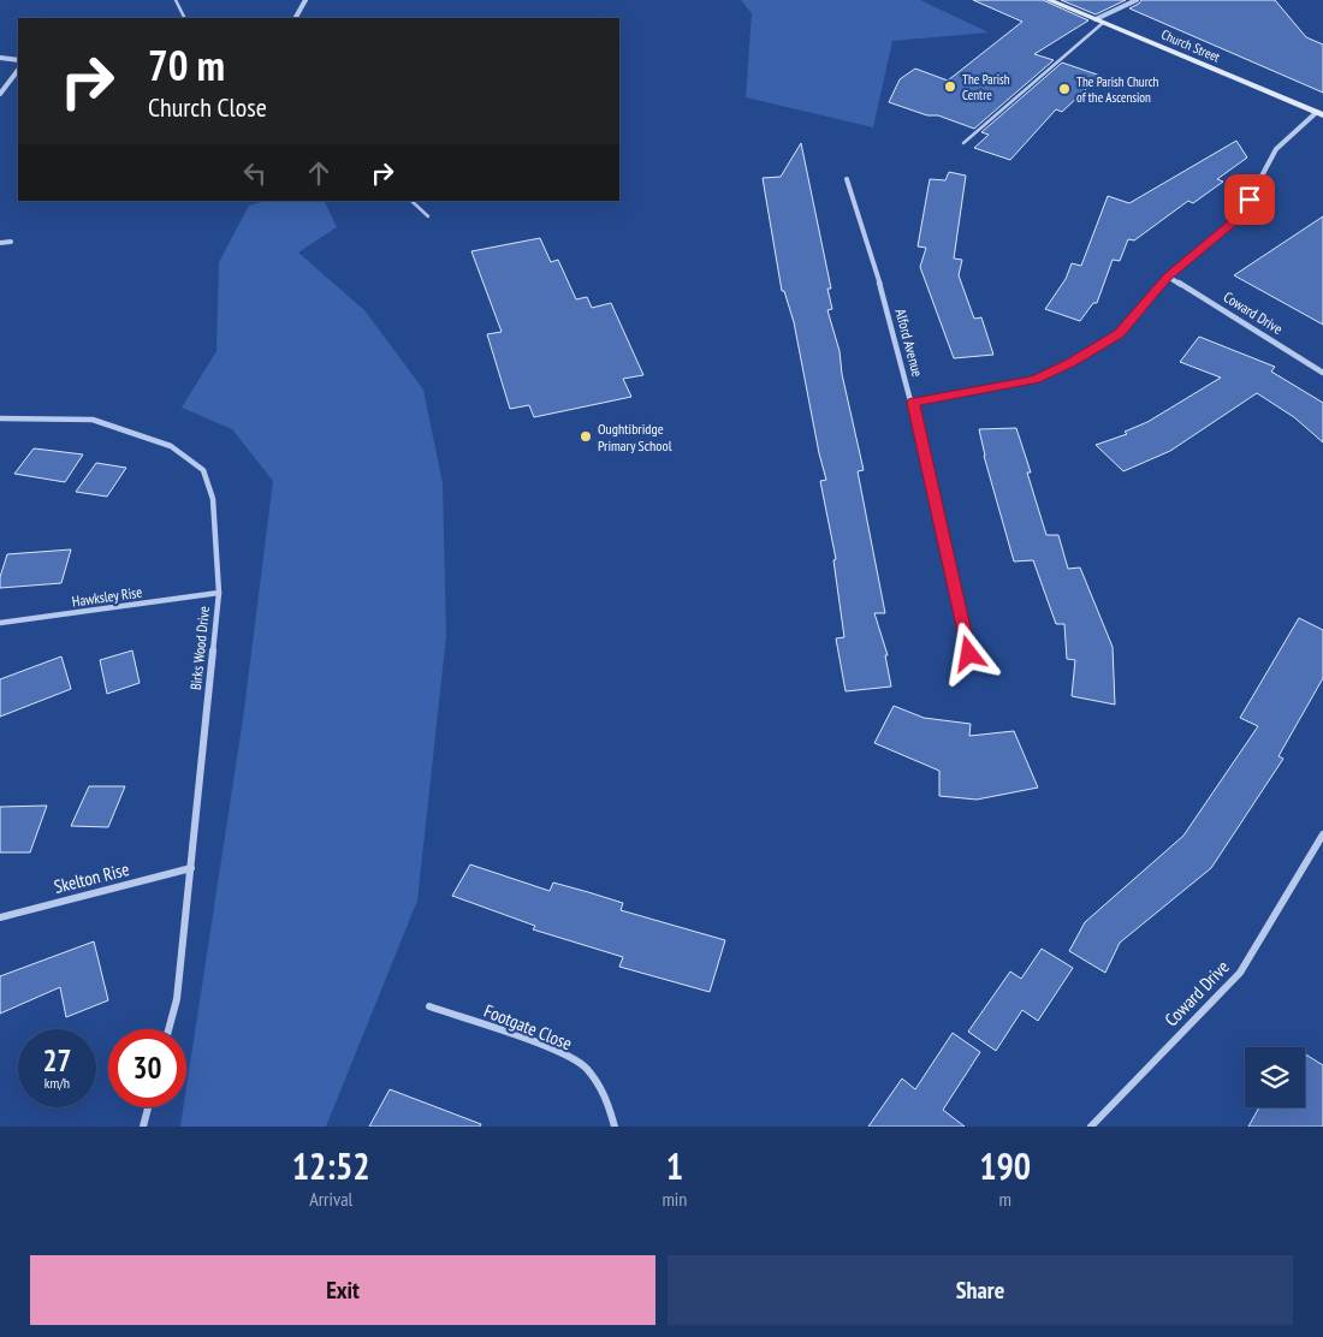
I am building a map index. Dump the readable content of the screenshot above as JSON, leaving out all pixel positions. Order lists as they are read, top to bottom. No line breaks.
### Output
{"streets":{"street":["Church Street","Coward Drive","Alford Avenue","Hawksley Rise","Birks Wood Drive","Skelton Rise","Footgate Close"]},"crossings":[["Hawksley Rise","Birks Wood Drive"],["Birks Wood Drive","Skelton Rise"]],"places":["The Parish Centre","The Parish Church of the Ascension","Oughtibridge Primary School"],"page":{"turn":["70 m","Church Close"],"speed":"27 km/h","limit":"30","eta":["12:52","Arrival","1","min","190","m"],"buttons":["Exit","Share"]}}
